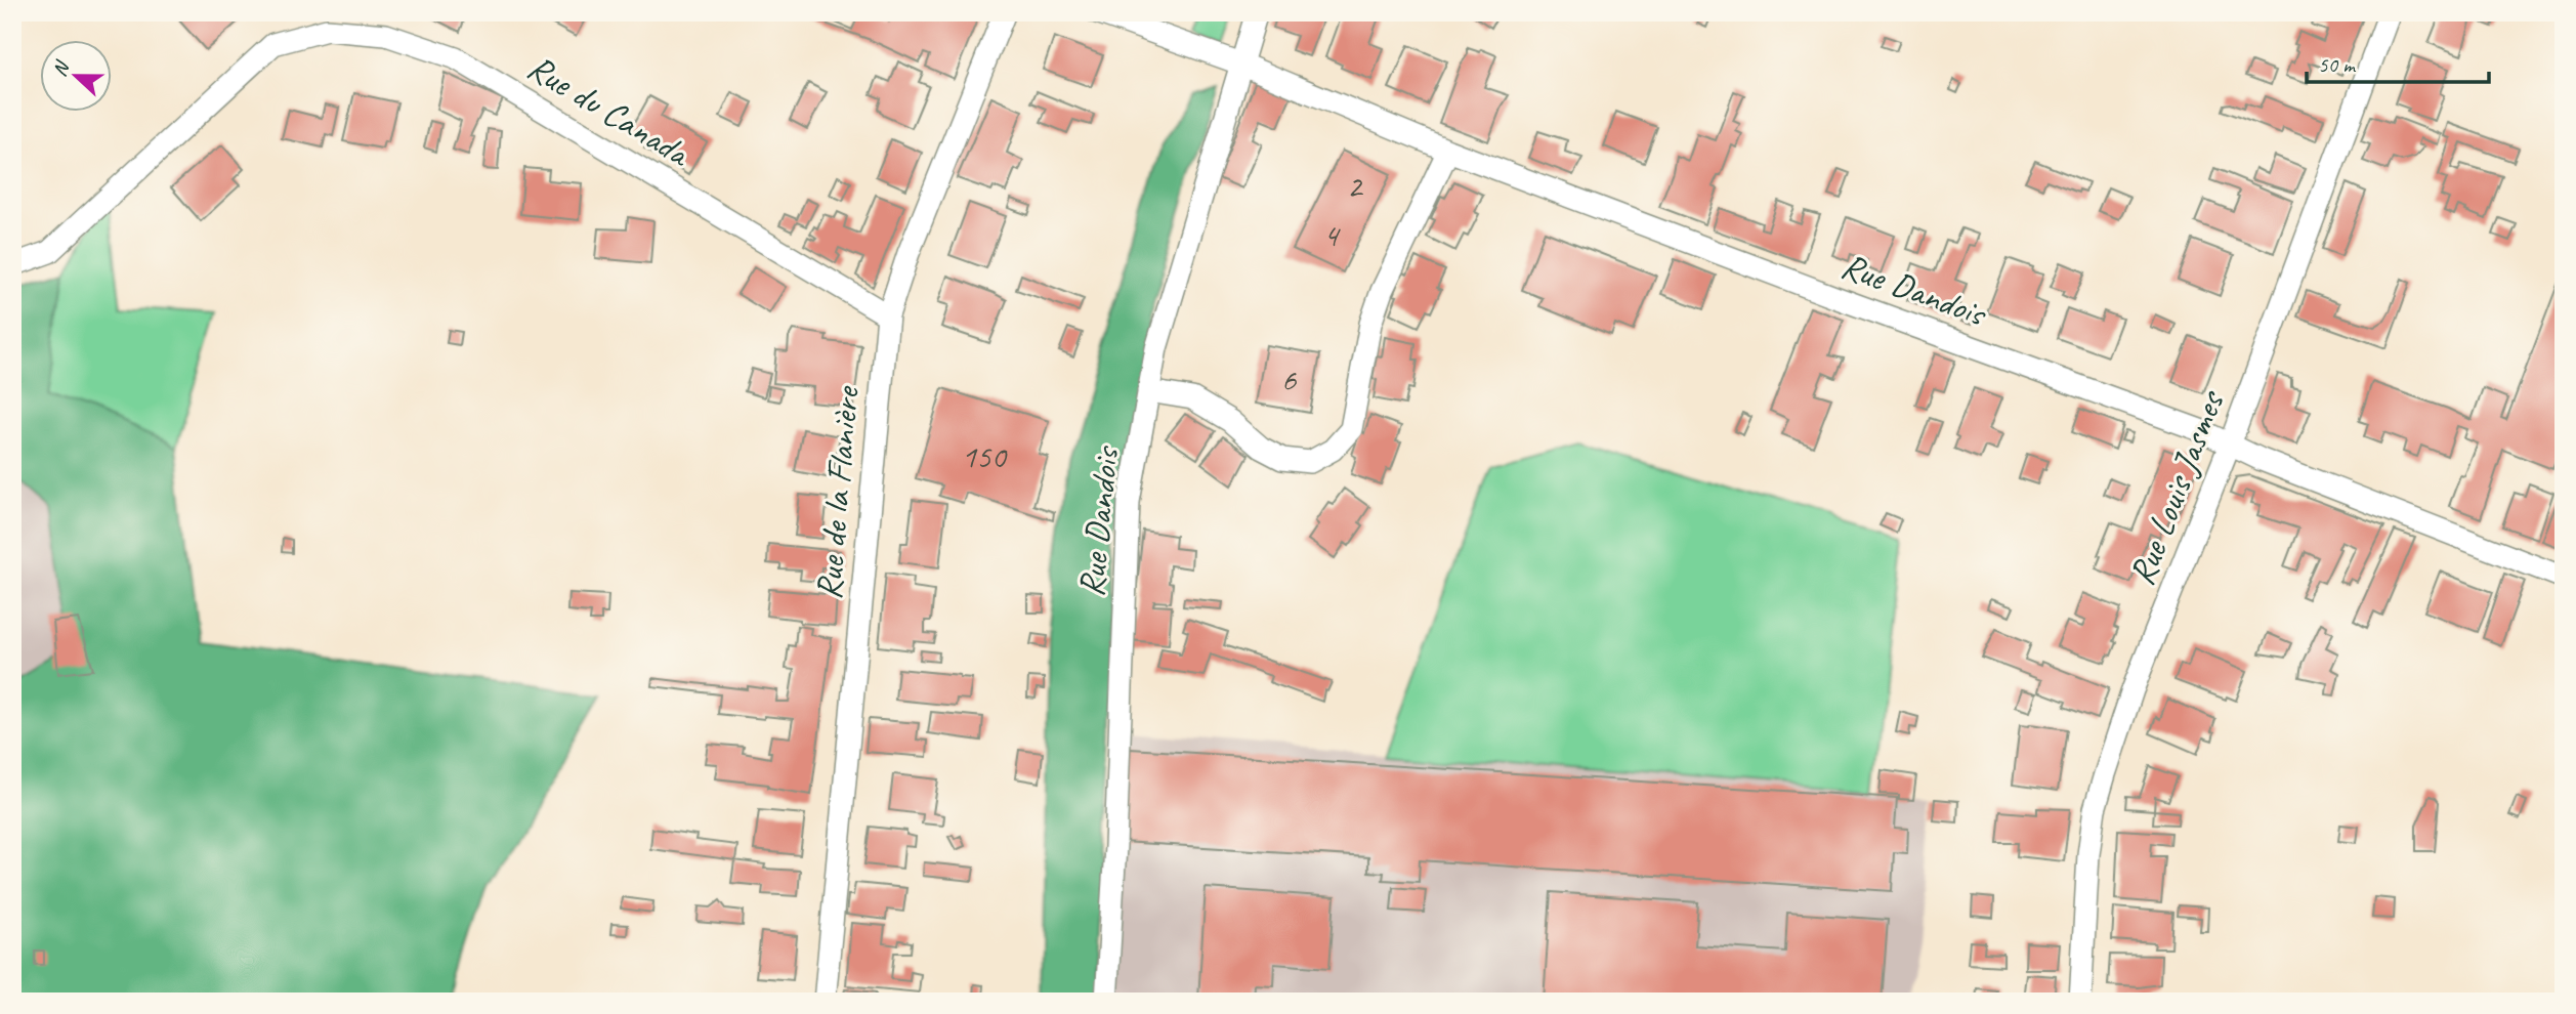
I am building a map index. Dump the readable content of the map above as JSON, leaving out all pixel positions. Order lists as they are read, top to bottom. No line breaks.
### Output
{"streets":{"street":["Rue du Canada","Rue Dandois","Rue Louis Jasmes","Rue de la Flanière"]},"crossings":[["Rue du Canada","Rue de la Flanière"],["Rue Dandois","Rue Louis Jasmes"]],"house_numbers":["2","4","6","150"],"scale_bar":"50 m","north":"left"}
